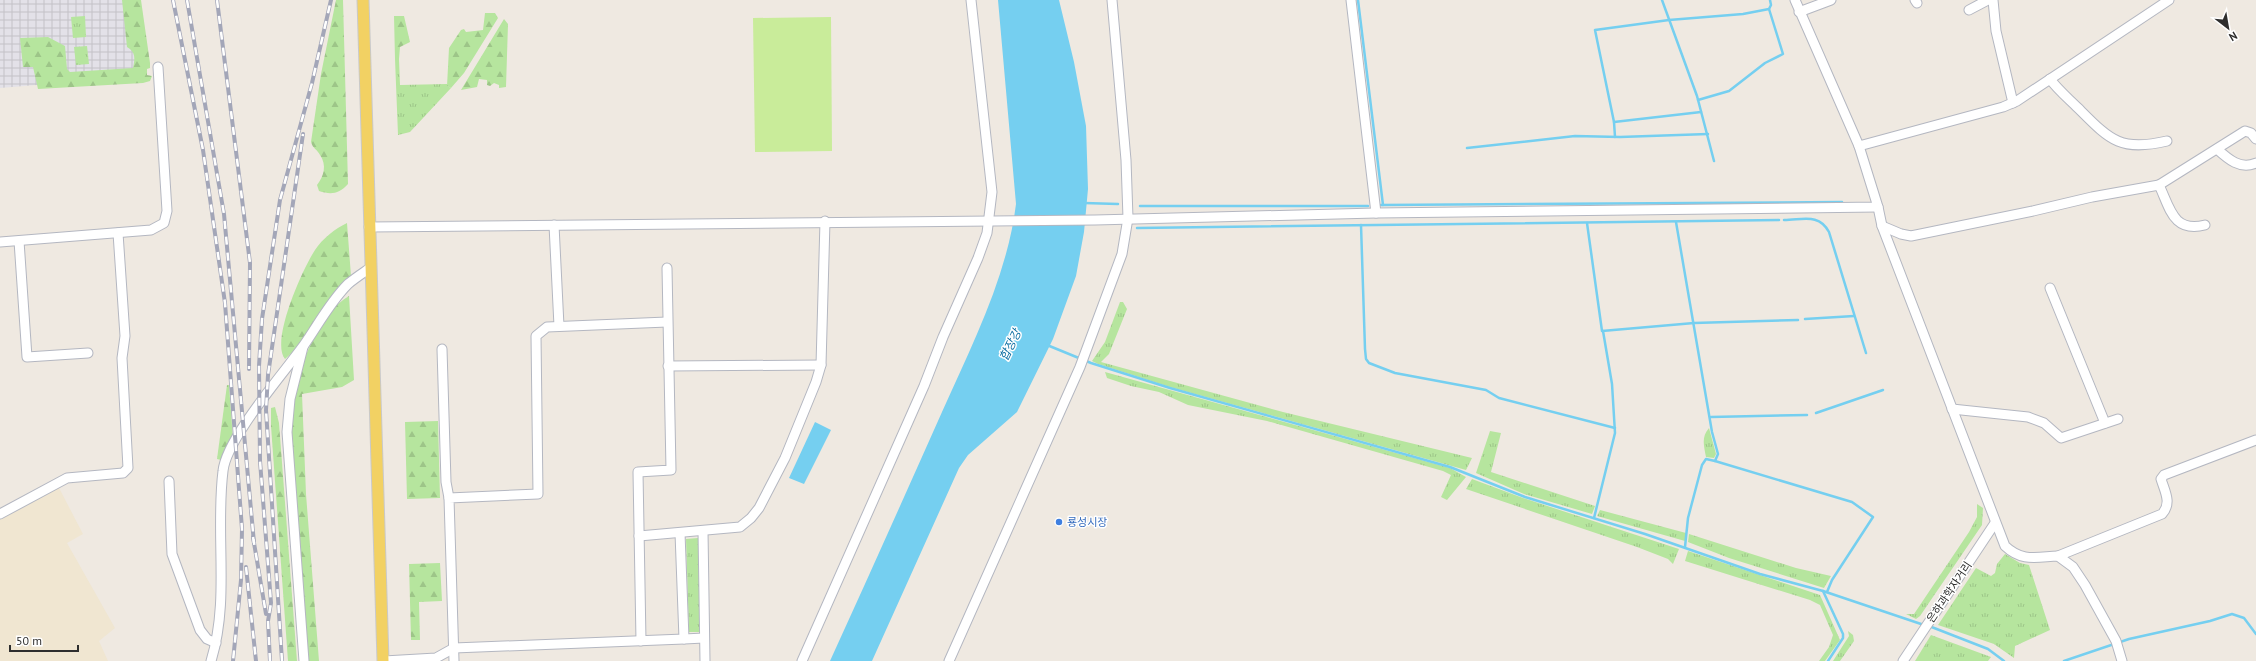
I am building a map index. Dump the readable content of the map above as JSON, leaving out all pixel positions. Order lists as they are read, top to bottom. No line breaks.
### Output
{"streets":{"street":["은하과학자거리"]},"water":["합장강"],"places":["룡성시장"],"scale_bar":"50 m","north":"bottom right"}
